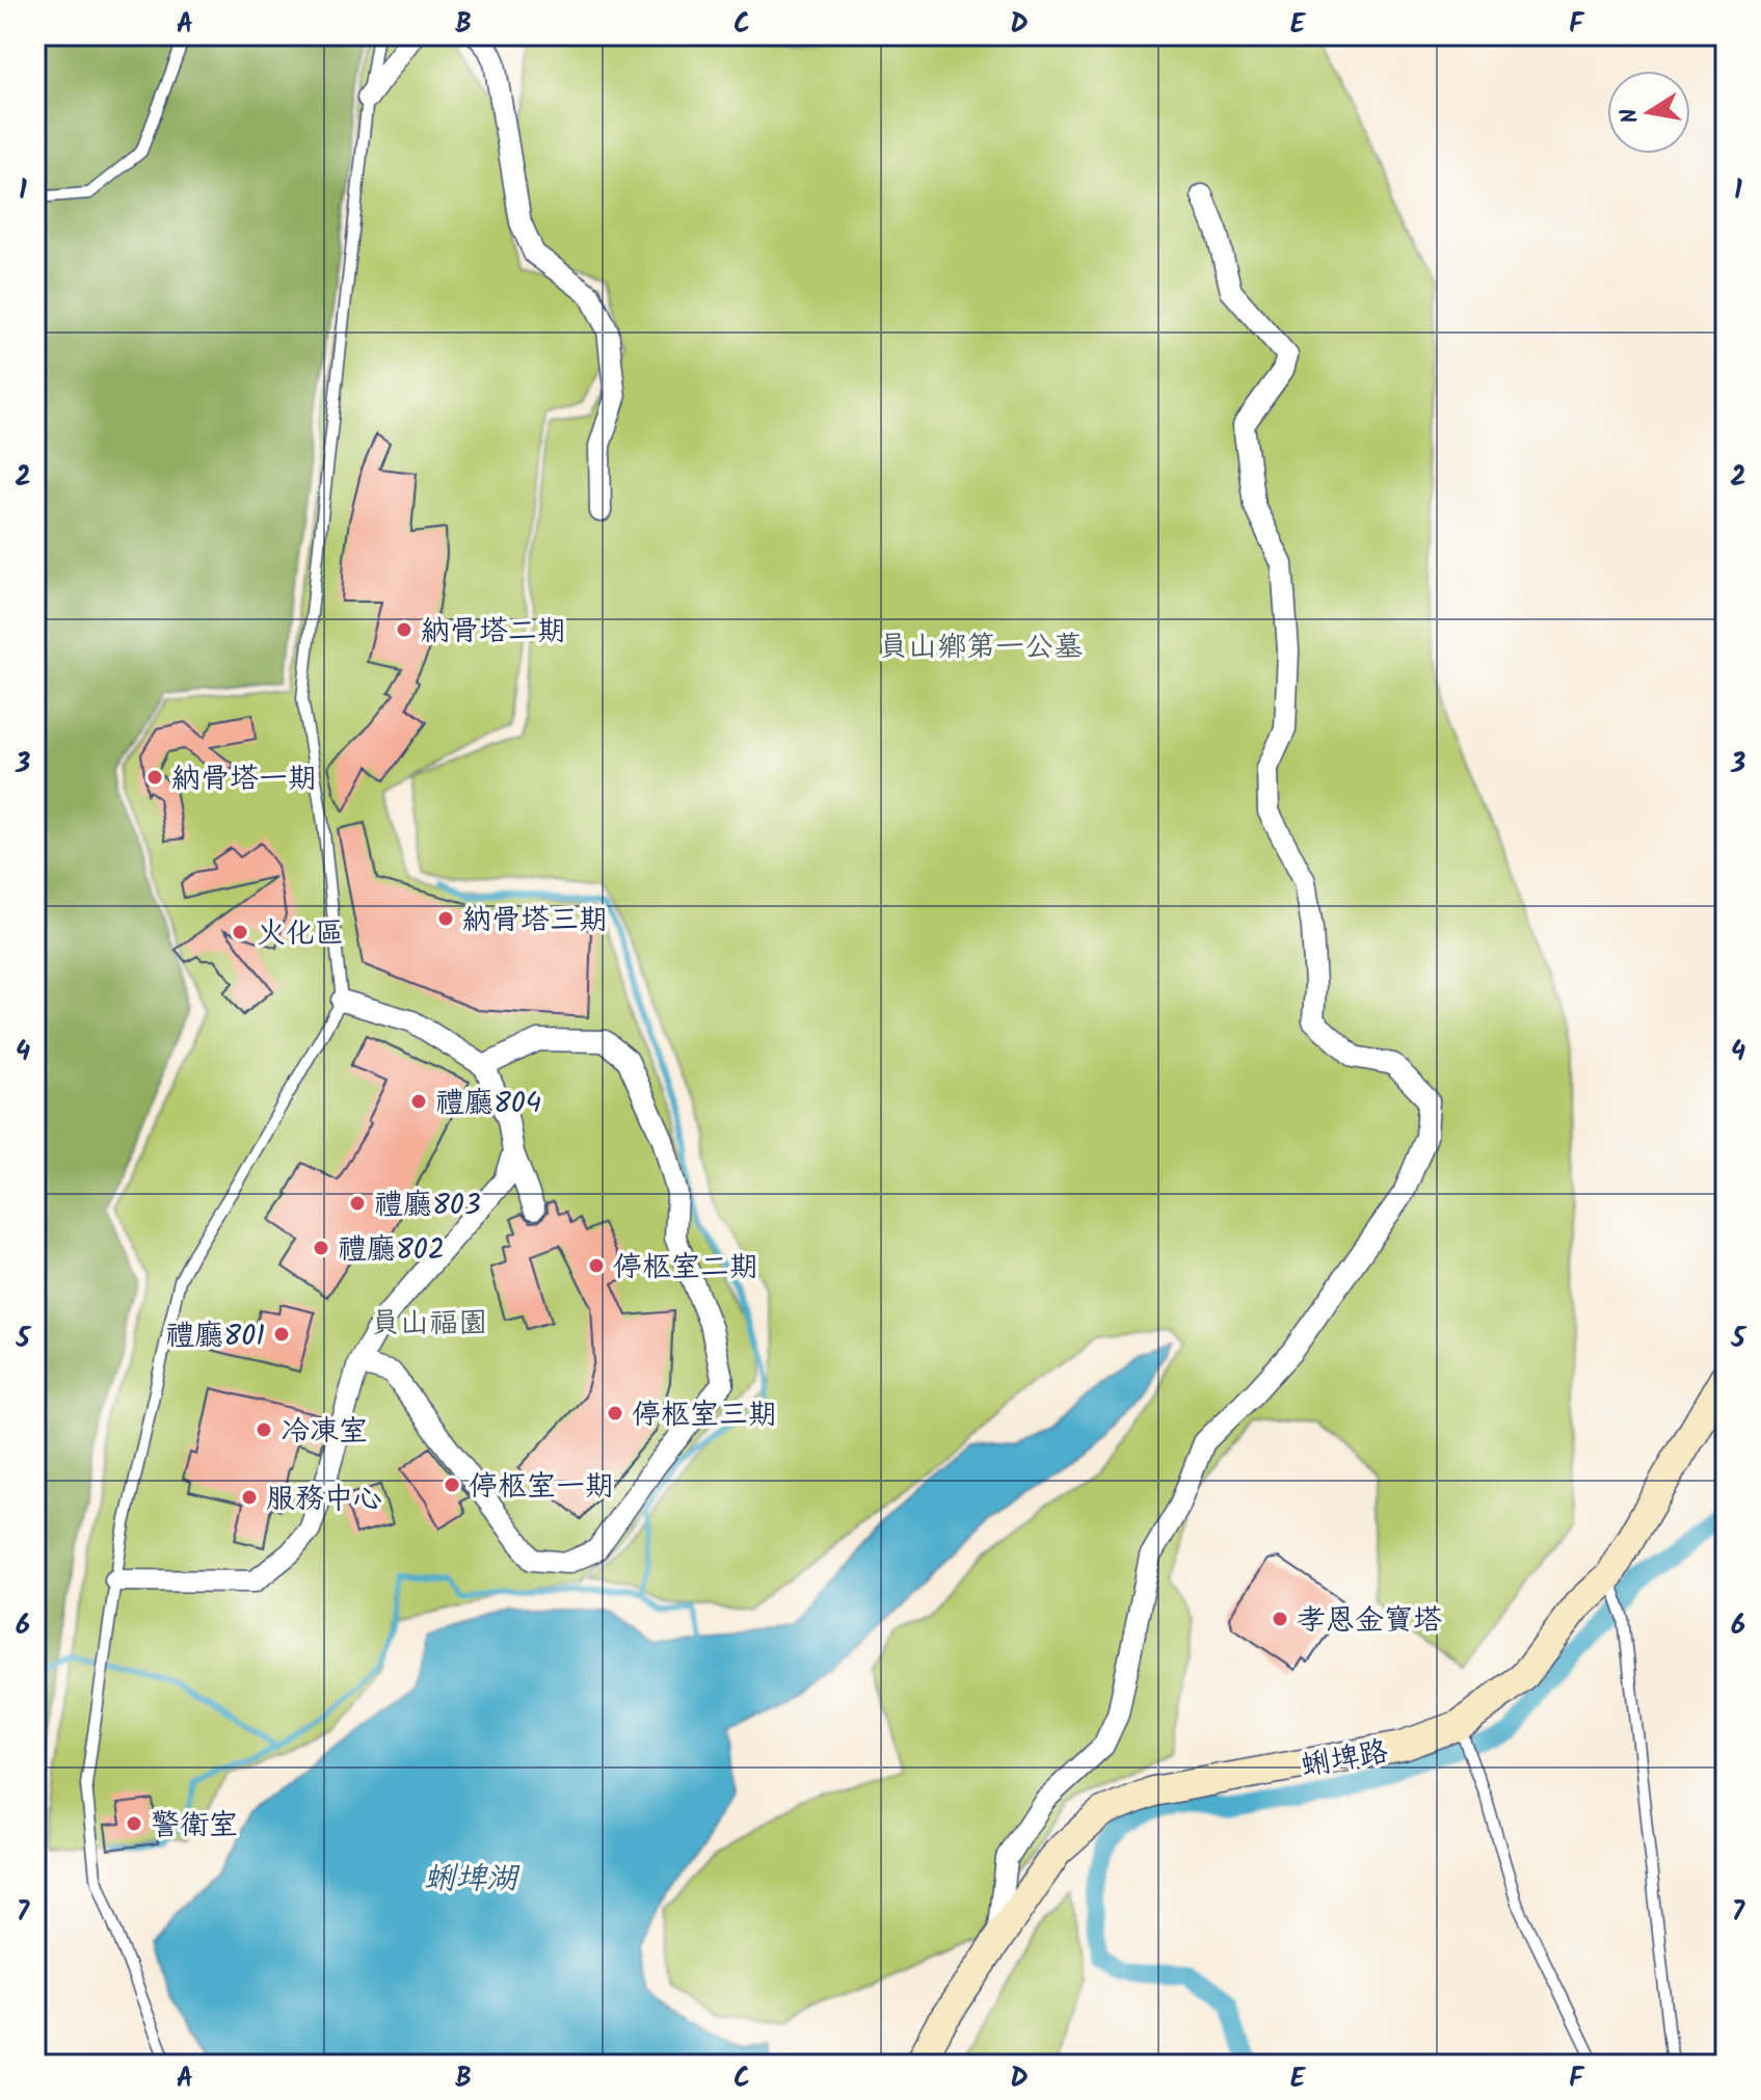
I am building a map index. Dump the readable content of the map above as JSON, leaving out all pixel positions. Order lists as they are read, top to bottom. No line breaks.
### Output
{"streets":{"street":["蜊埤路"]},"water":["蜊埤湖"],"parks":["員山鄉第一公墓","員山福園"],"places":["納骨塔二期","納骨塔一期","納骨塔三期","火化區","禮廳804","禮廳803","禮廳802","停柩室二期","禮廳801","停柩室三期","冷凍室","停柩室一期","服務中心","孝恩金寶塔","警衛室"],"north":"left","grid":{"columns":["A","B","C","D","E","F"],"rows":["1","2","3","4","5","6","7"]}}
